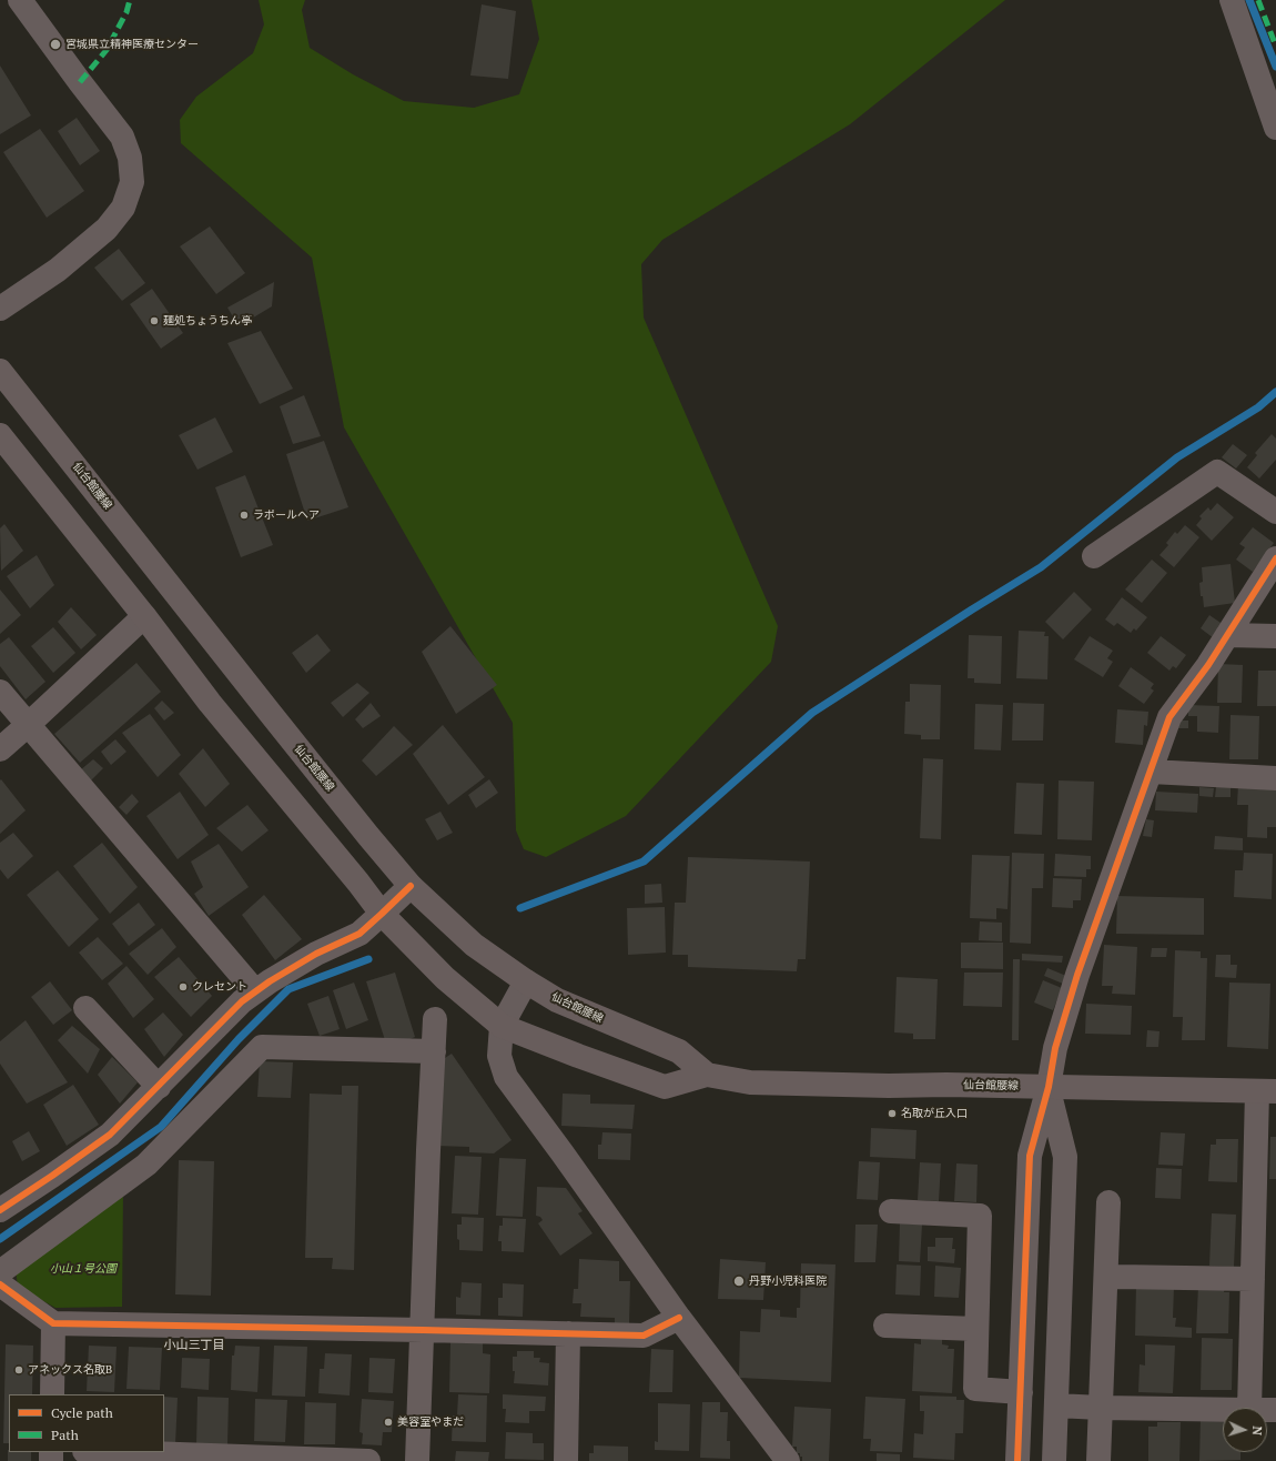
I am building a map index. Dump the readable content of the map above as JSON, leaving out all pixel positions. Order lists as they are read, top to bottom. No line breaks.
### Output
{"streets":{"main road":["仙台館腰線"]},"districts":["小山三丁目"],"parks":["小山１号公園"],"places":["宮城県立精神医療センター","麺処ちょうちん亭","ラポールヘア","クレセント","名取が丘入口","丹野小児科医院","アネックス名取B","美容室やまだ"],"legend":["Cycle path","Path"],"north":"right"}
